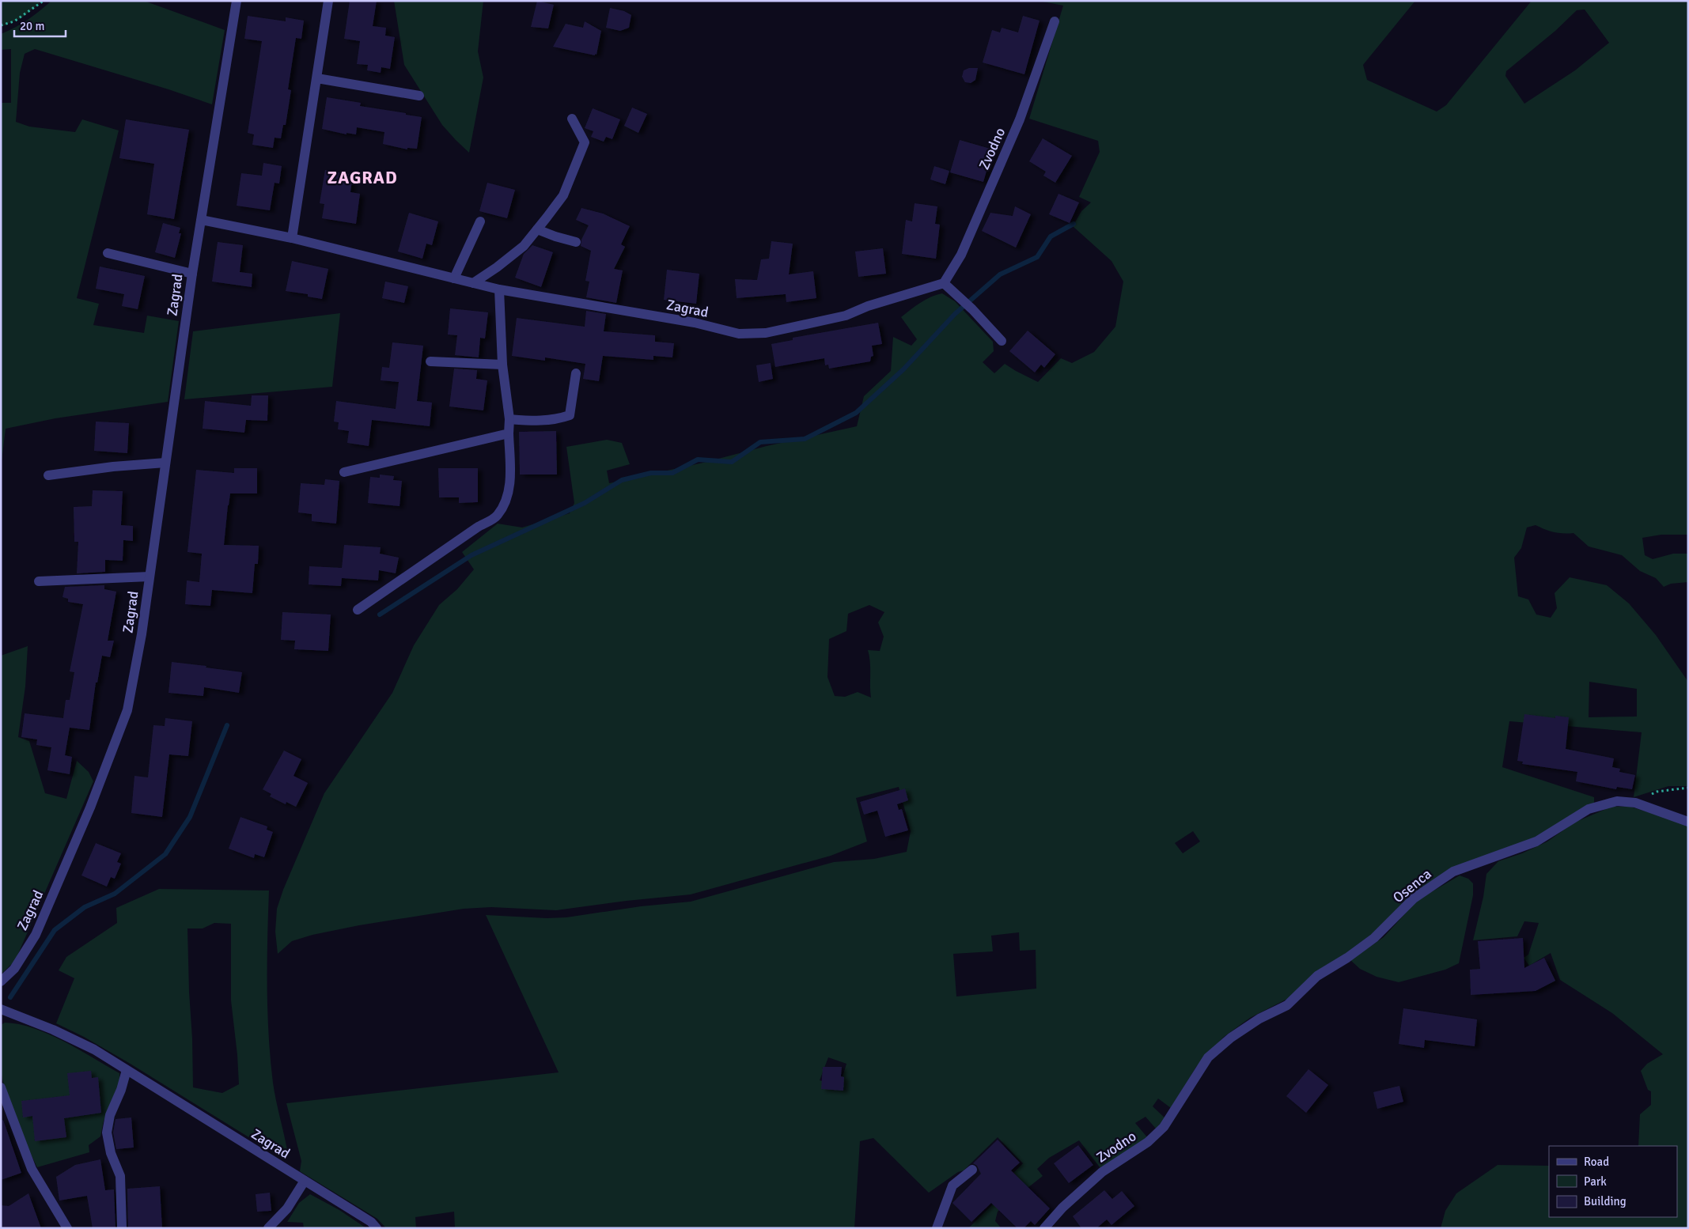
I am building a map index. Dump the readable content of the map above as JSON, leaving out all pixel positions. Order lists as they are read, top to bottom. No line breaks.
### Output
{"streets":{"street":["Zvodno","Zagrad","Osenca"]},"crossings":[["Zvodno","Zagrad"],["Zvodno","Osenca"]],"districts":["ZAGRAD"],"legend":["Road","Park","Building"],"scale_bar":"20 m"}
